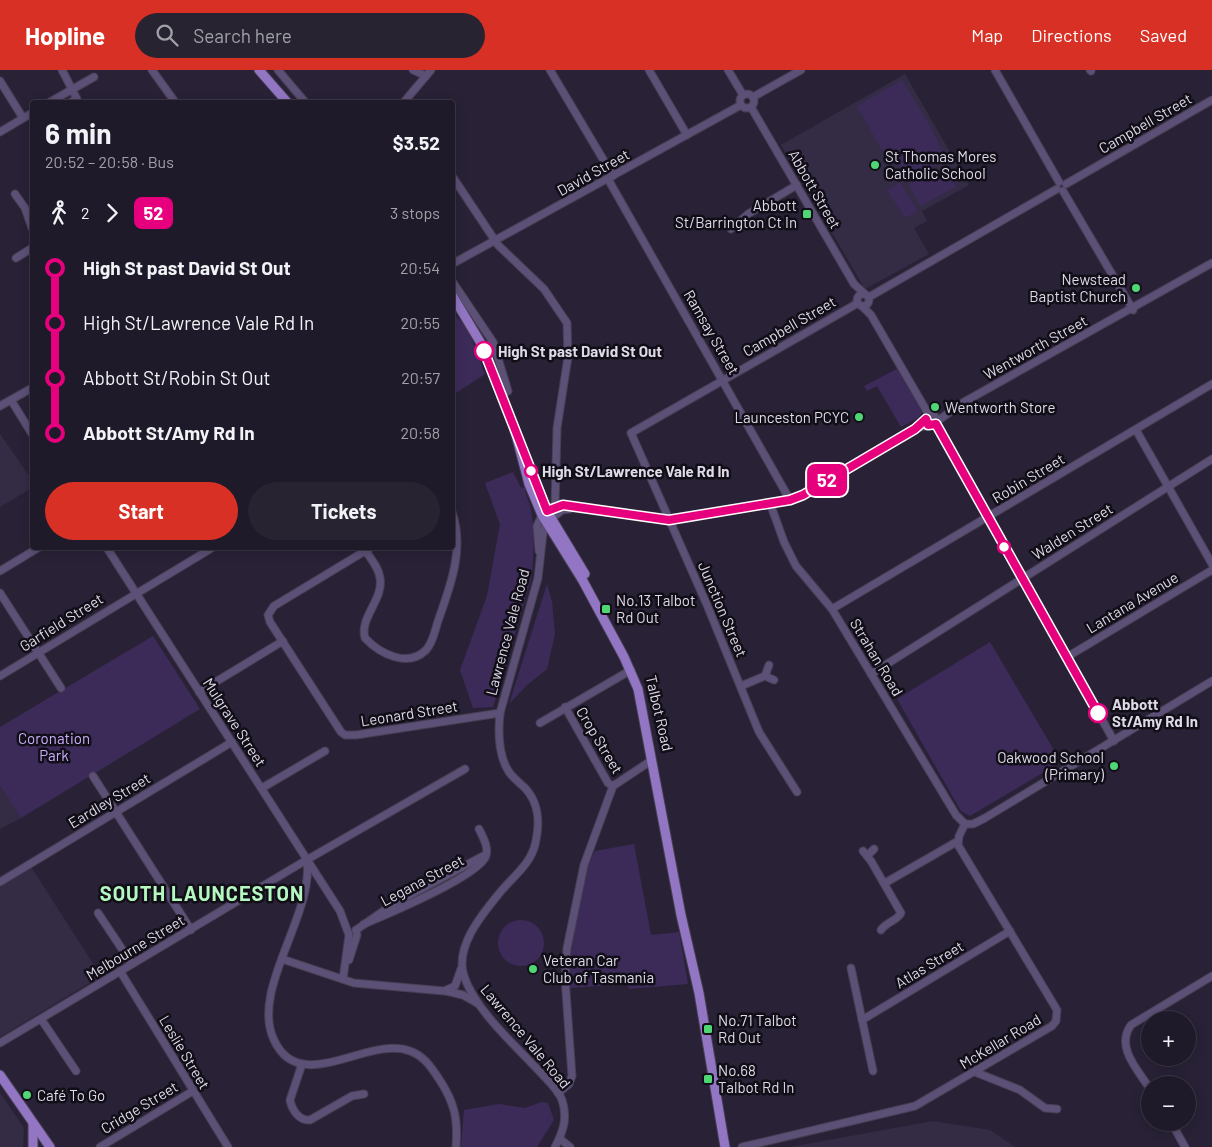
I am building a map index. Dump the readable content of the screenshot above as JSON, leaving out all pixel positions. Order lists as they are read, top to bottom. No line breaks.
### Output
{"streets":{"main road":["Talbot Road"],"street":["Campbell Street","David Street","Abbott Street","Ramsay Street","Wentworth Street","Robin Street","Walden Street","Lantana Avenue","Junction Street","Garfield Street","Lawrence Vale Road","Strahan Road","Leonard Street","Mulgrave Street","Crop Street","Eardley Street","Legana Street","Melbourne Street","Atlas Street","McKellar Road","Leslie Street","Cridge Street"]},"crossings":[["Campbell Street","Abbott Street"],["Campbell Street","Ramsay Street"],["Campbell Street","Junction Street"],["David Street","Abbott Street"],["David Street","Ramsay Street"],["David Street","Lawrence Vale Road"],["Ramsay Street","Wentworth Street"],["Wentworth Street","Junction Street"],["Wentworth Street","Lawrence Vale Road"],["Wentworth Street","Strahan Road"],["Wentworth Street","Talbot Road"],["Robin Street","Strahan Road"],["Walden Street","Strahan Road"],["Garfield Street","Mulgrave Street"],["Lawrence Vale Road","Leonard Street"],["Lawrence Vale Road","Talbot Road"],["Mulgrave Street","Eardley Street"],["Mulgrave Street","Legana Street"],["Mulgrave Street","Melbourne Street"],["Melbourne Street","Leslie Street"],["Atlas Street","McKellar Road"],["Leslie Street","Cridge Street"]],"districts":["SOUTH LAUNCESTON"],"parks":["Coronation Park"],"places":{"other":["St Thomas Mores Catholic School","Newstead Baptist Church","High St past David St Out","Wentworth Store","Launceston PCYC","High St/Lawrence Vale Rd In","Abbott St/Amy Rd In","Oakwood School (Primary)","Veteran Car Club of Tasmania","Café To Go"],"transit":["Abbott St/Barrington Ct In","No.13 Talbot Rd Out","No.71 Talbot Rd Out","No.68 Talbot Rd In"]},"lines":["bus line 52"],"page":{"header":"Hopline","search":"Search here","nav":["Map","Directions","Saved"],"on_map":"52","heading":["6 min","20:52 – 20:58 · Bus","$3.52"],"legs":["2","52","3 stops"],"list":[{"name":"High St past David St Out","value":"20:54"},{"name":"High St/Lawrence Vale Rd In","value":"20:55"},{"name":"Abbott St/Robin St Out","value":"20:57"},{"name":"Abbott St/Amy Rd In","value":"20:58"}],"buttons":["Start","Tickets"],"map_buttons":["+","−"]}}
